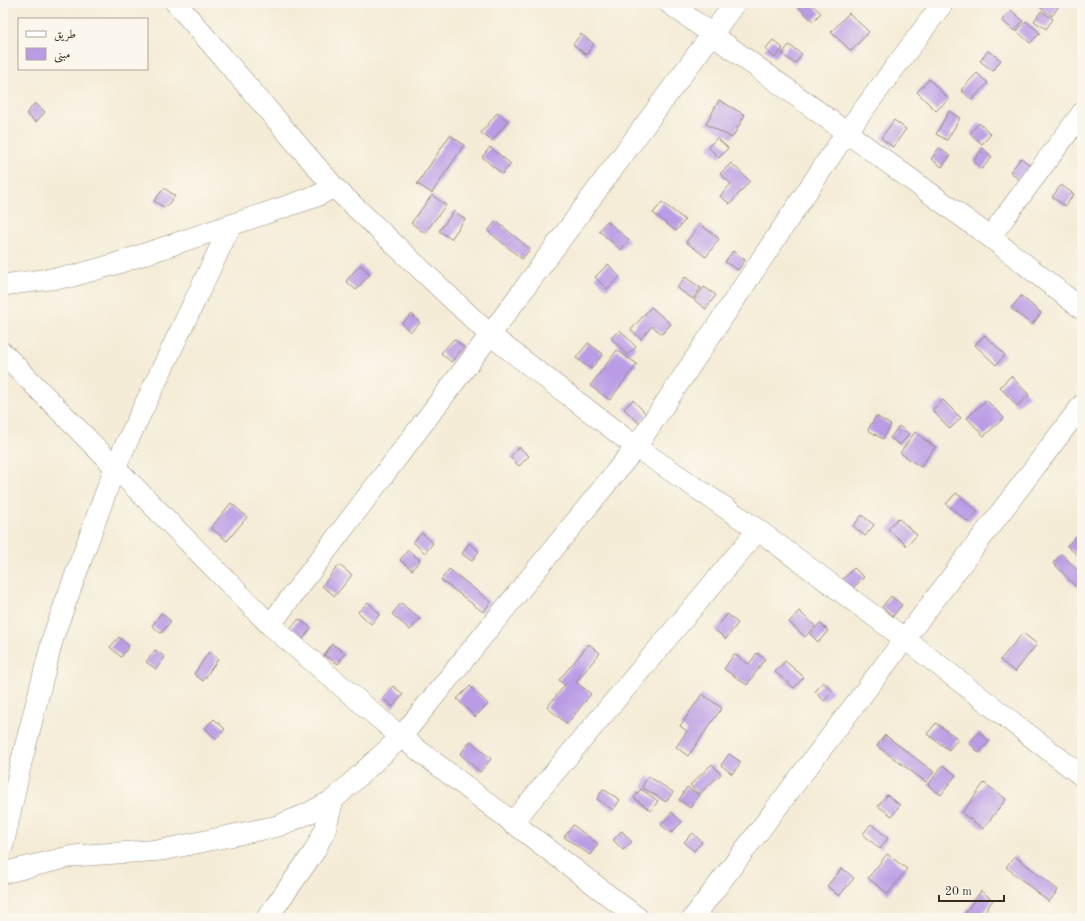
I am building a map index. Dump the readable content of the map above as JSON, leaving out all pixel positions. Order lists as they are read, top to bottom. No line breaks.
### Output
{"legend":["طريق","مبنى"],"scale_bar":"20 m"}
